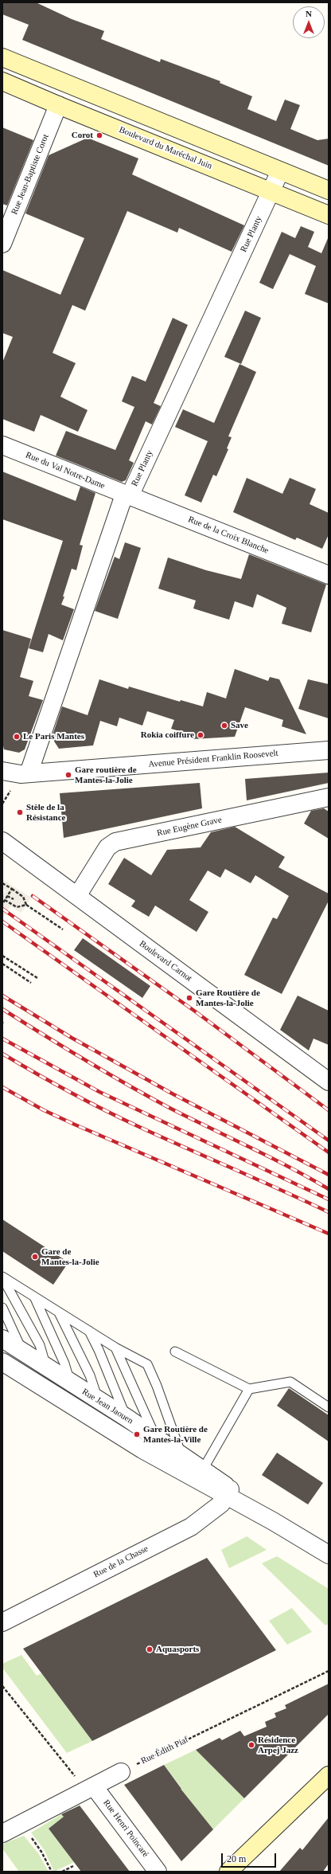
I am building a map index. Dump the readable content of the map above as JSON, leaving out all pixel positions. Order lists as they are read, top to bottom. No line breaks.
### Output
{"streets":{"main road":["Boulevard du Maréchal Juin"],"street":["Rue Jean-Baptiste Corot","Rue Planty","Rue du Val Notre-Dame","Rue de la Croix Blanche","Avenue Président Franklin Roosevelt","Rue Eugène Grave","Boulevard Carnot","Rue Jean Jaouen","Rue de la Chasse","Rue Henri Poincaré"],"path":["Rue Édith Piaf"]},"crossings":[["Boulevard du Maréchal Juin","Rue Jean-Baptiste Corot"],["Boulevard du Maréchal Juin","Rue Planty"],["Rue Planty","Rue du Val Notre-Dame"],["Rue Planty","Rue de la Croix Blanche"],["Rue Planty","Avenue Président Franklin Roosevelt"],["Rue du Val Notre-Dame","Rue de la Croix Blanche"],["Rue Eugène Grave","Boulevard Carnot"],["Rue Jean Jaouen","Rue de la Chasse"]],"places":["Corot","Save","Rokia coiffure","Le Paris Mantes","Gare routière de Mantes-la-Jolie","Stèle de la Résistance","Gare Routière de Mantes-la-Jolie","Gare de Mantes-la-Jolie","Gare Routière de Mantes-la-Ville","Aquasports","Résidence Arpej Jazz"],"scale_bar":"20 m","north":"top"}
